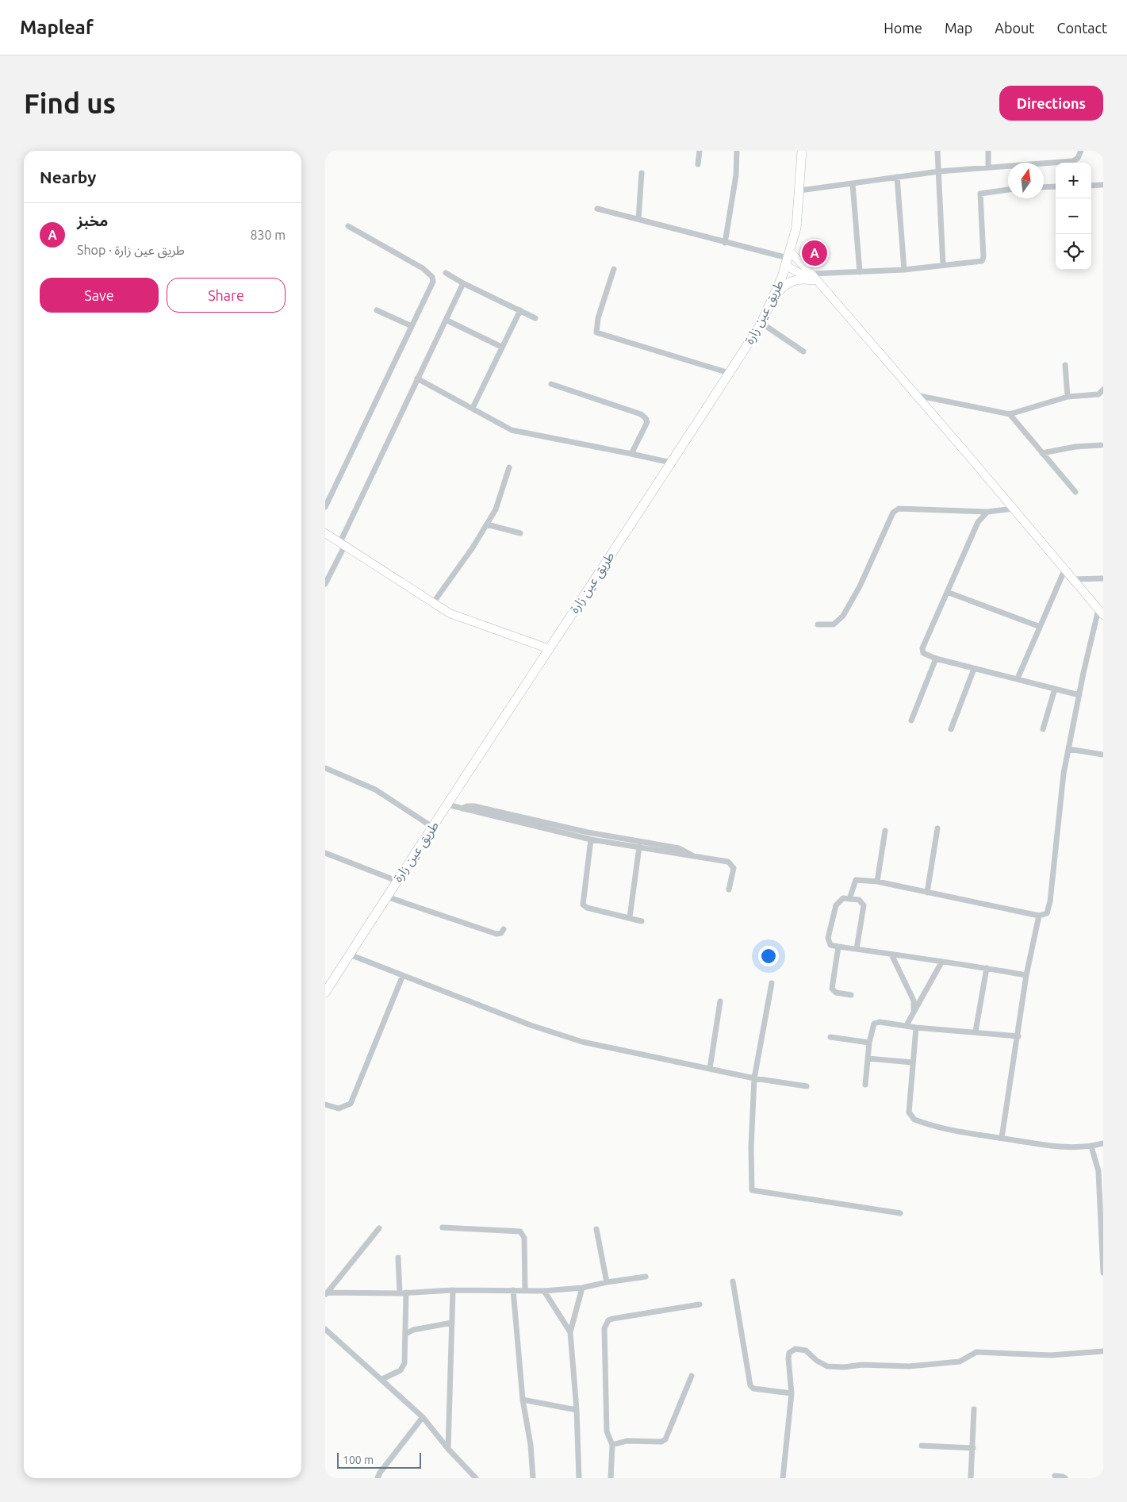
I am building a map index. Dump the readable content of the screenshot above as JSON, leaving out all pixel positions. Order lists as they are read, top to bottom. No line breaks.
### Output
{"streets":{"main road":["طريق عين زارة"]},"scale_bar":"100 m","north":"top","page":{"header":"Mapleaf","nav":["Home","Map","About","Contact"],"buttons":["Directions",["Save","Share"]],"title":"Find us","heading":"Nearby","map_buttons":["+","−"],"list":[{"mark":"A","name":"مخبز","note":"Shop · طريق عين زارة","value":"830 m"}],"pins":"A","scale":"100 m"}}
